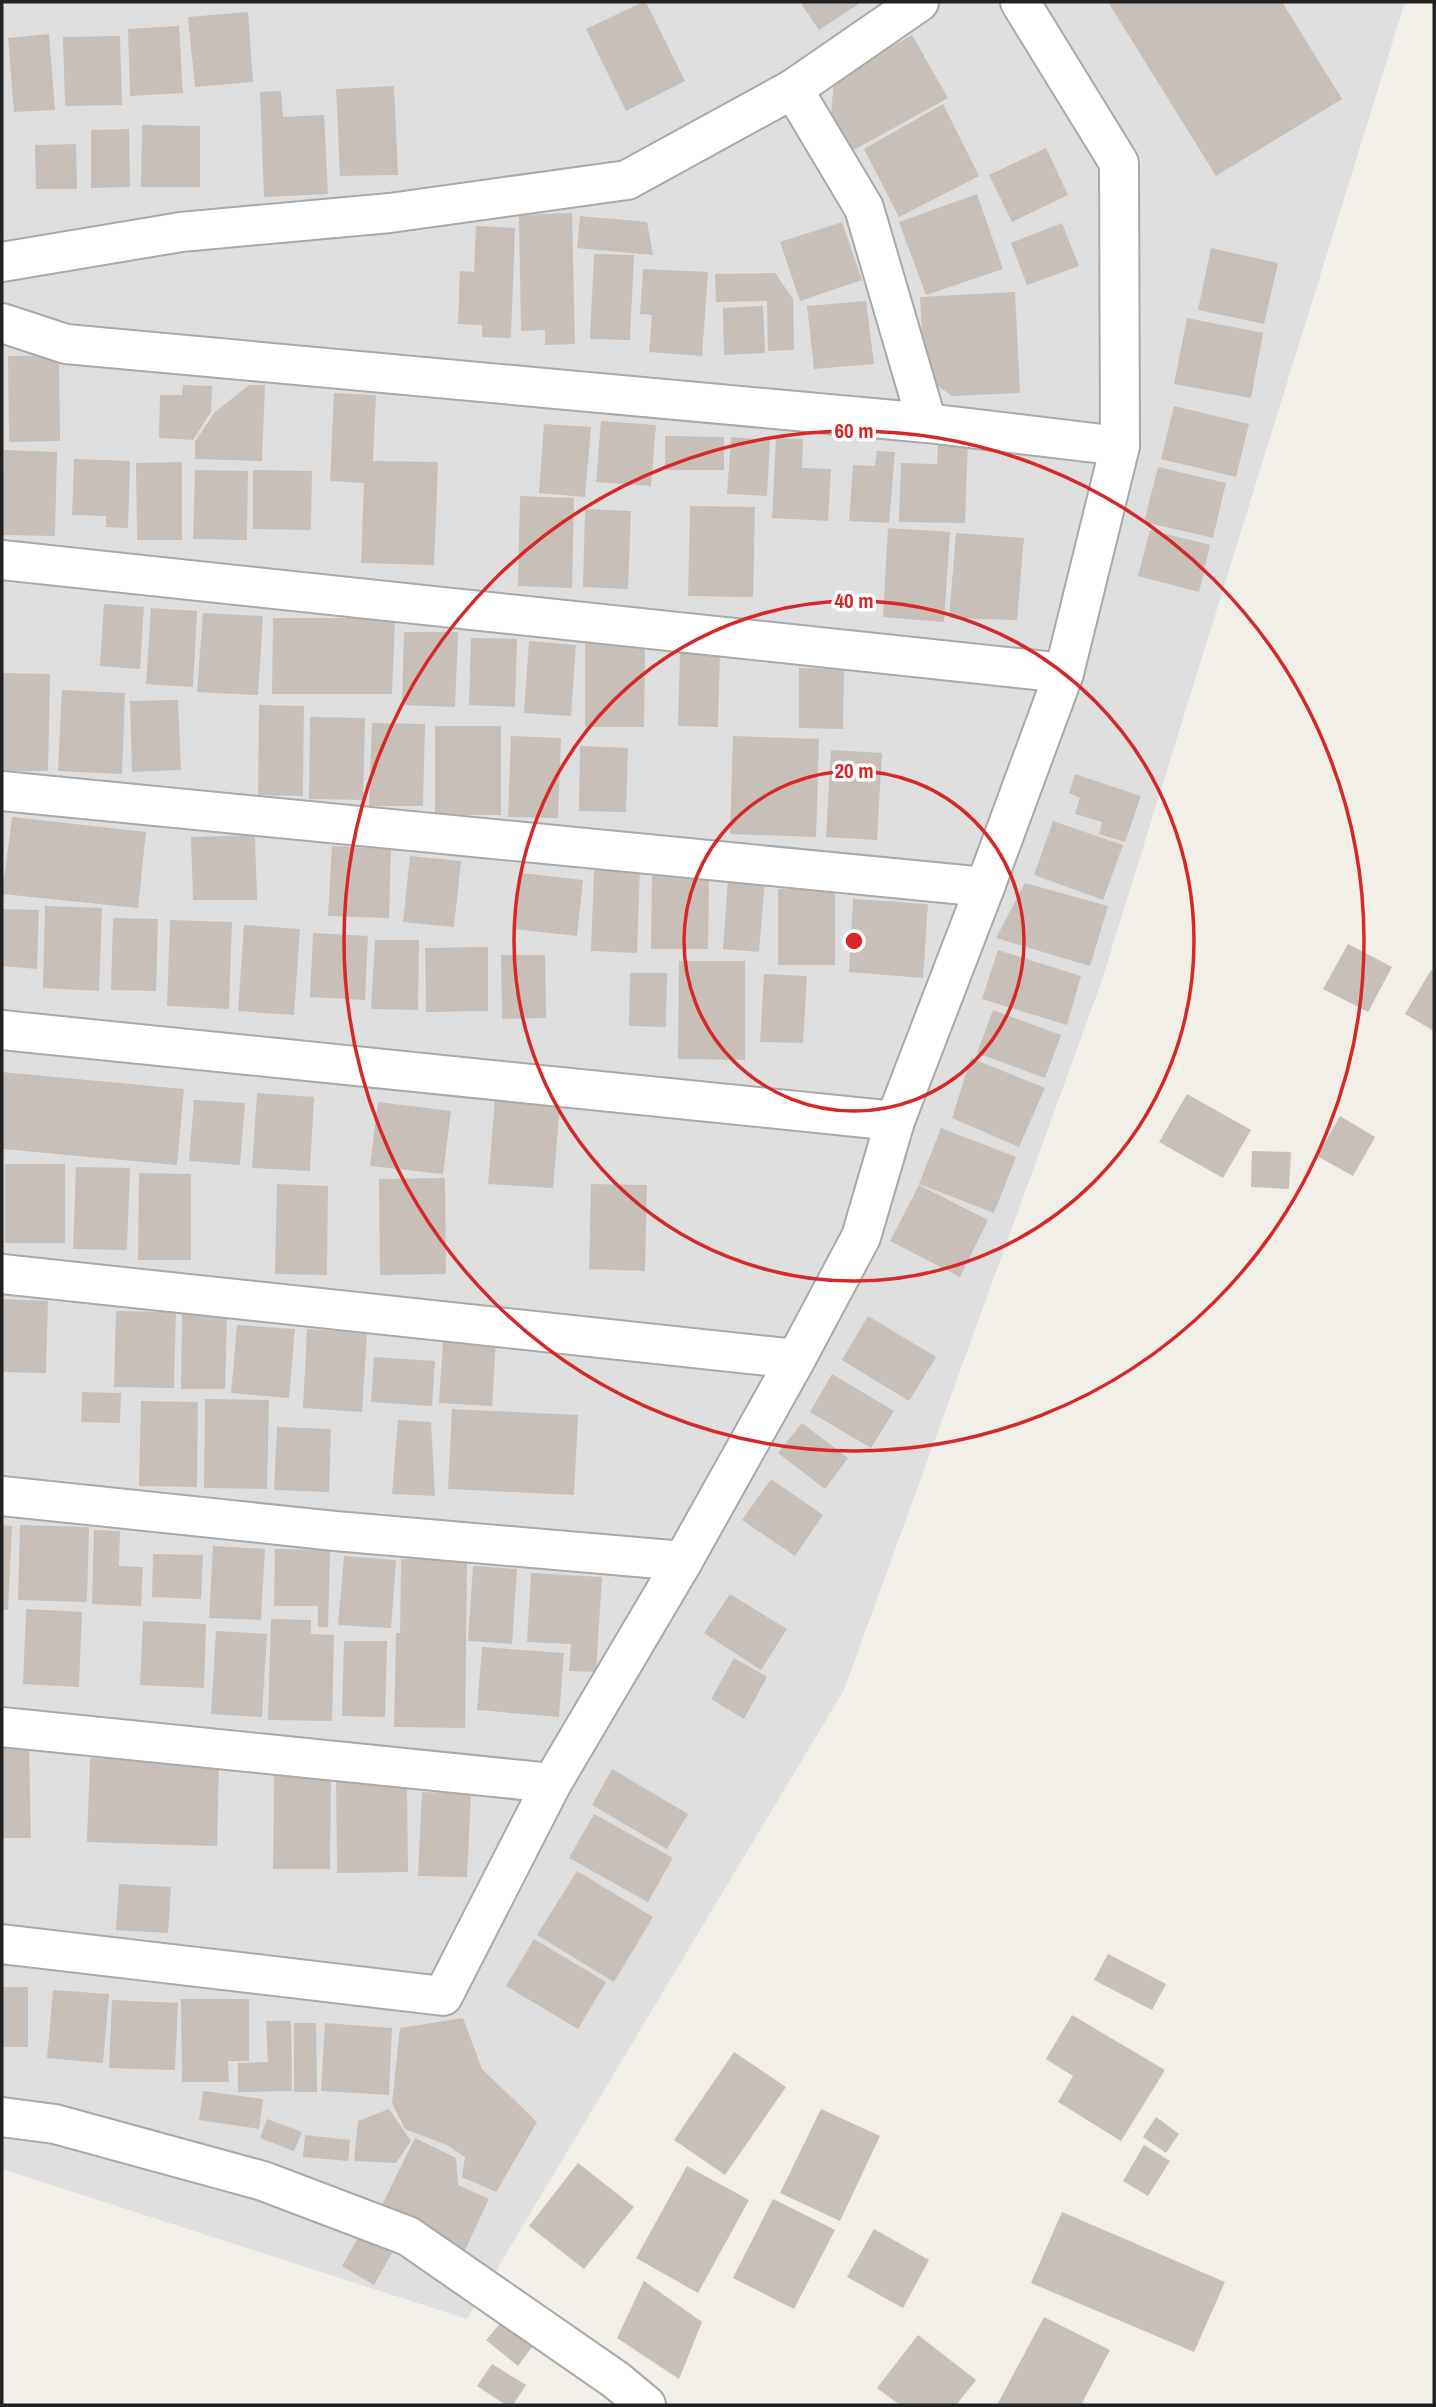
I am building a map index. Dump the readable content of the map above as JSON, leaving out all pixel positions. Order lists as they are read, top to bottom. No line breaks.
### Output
{"rings":["60 m","40 m","20 m"]}
